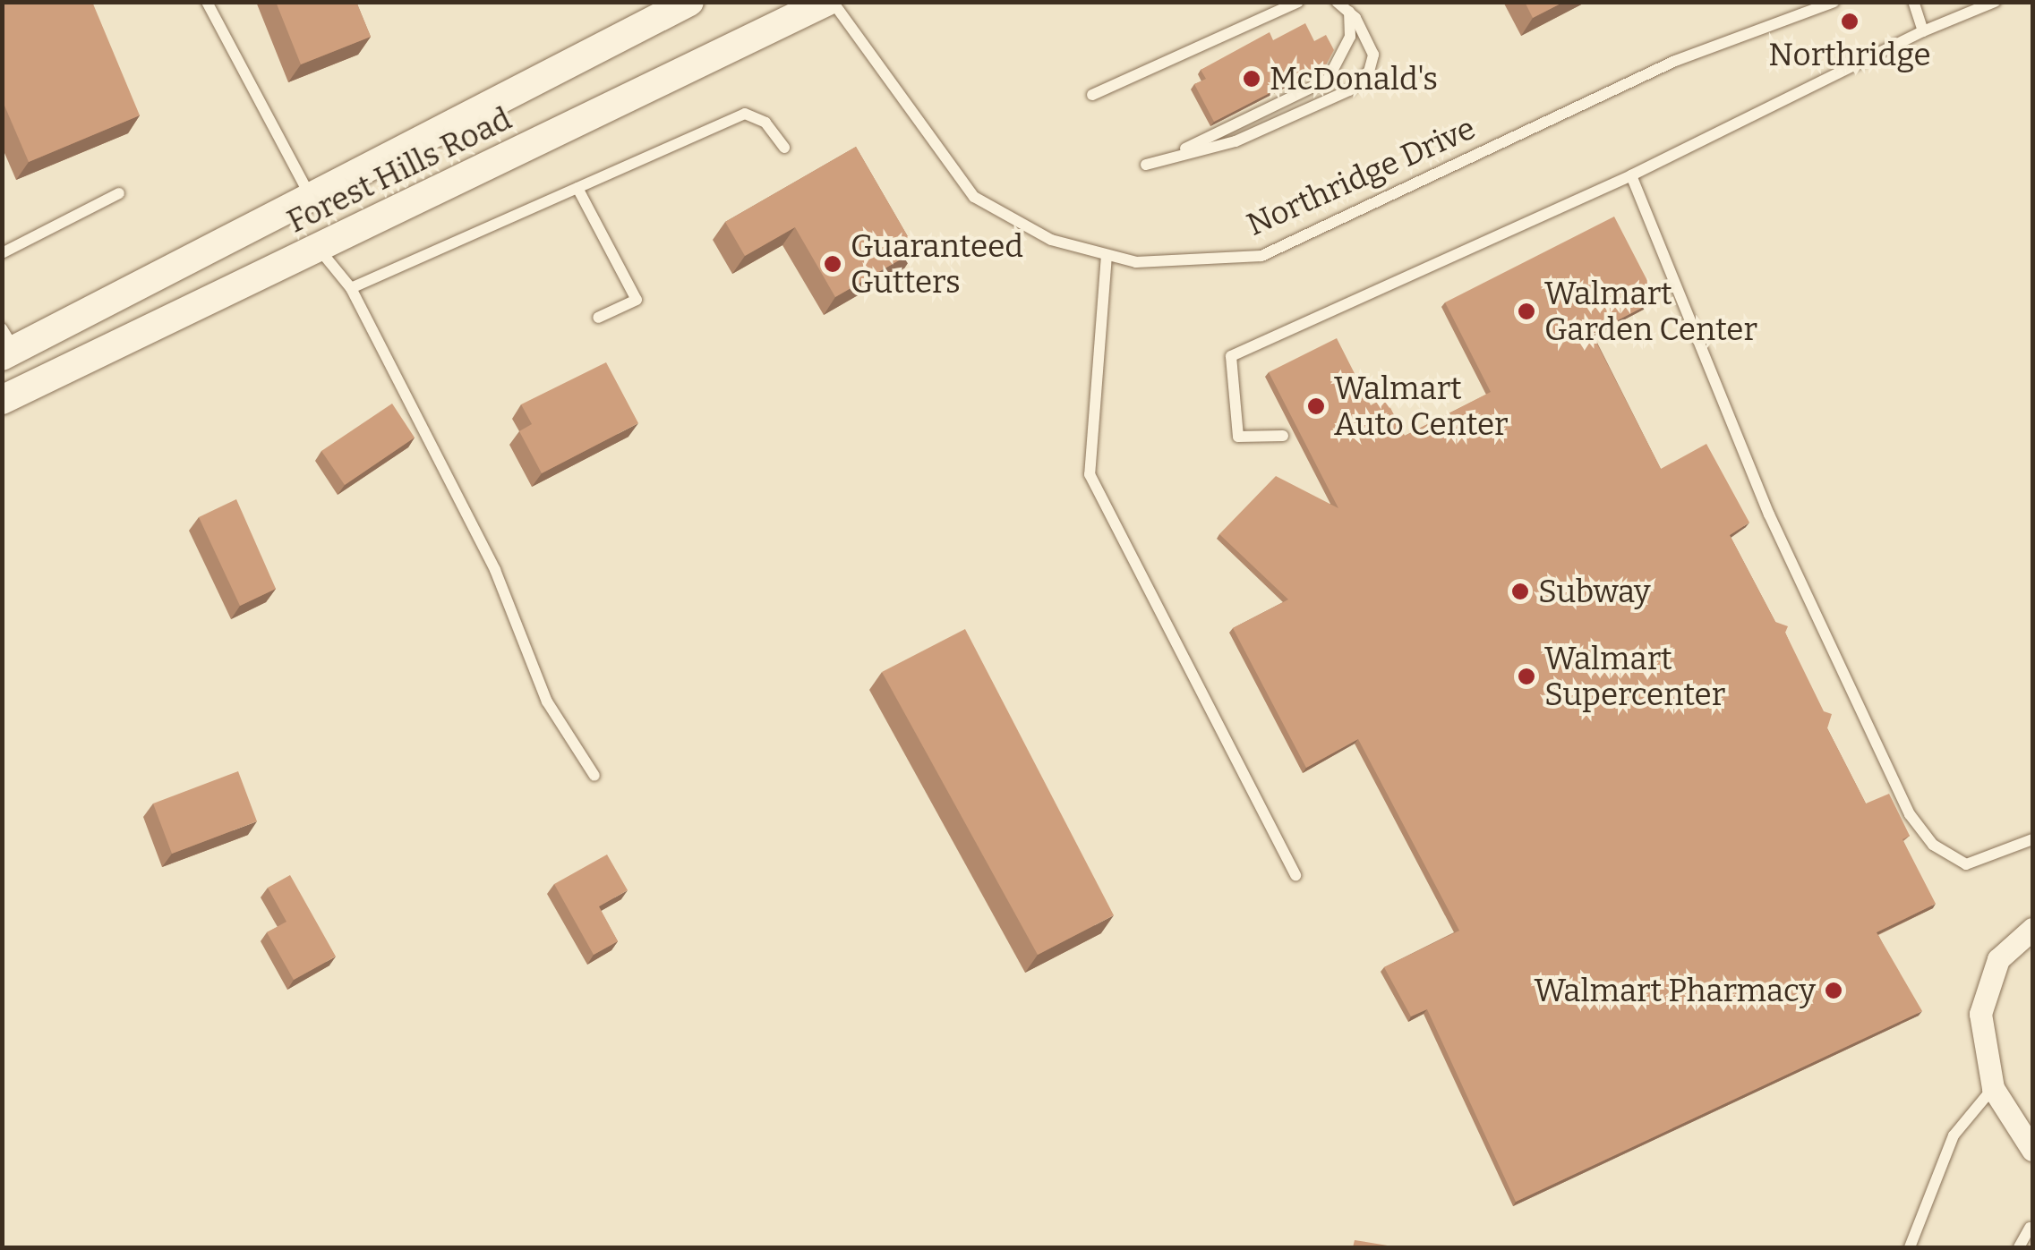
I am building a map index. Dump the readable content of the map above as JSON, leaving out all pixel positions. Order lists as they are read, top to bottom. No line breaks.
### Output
{"streets":{"street":["Forest Hills Road"],"lane":["Northridge Drive"]},"crossings":[["Forest Hills Road","Northridge Drive"]],"places":["Northridge","McDonald's","Guaranteed Gutters","Walmart Garden Center","Walmart Auto Center","Subway","Walmart Supercenter","Walmart Pharmacy"]}
